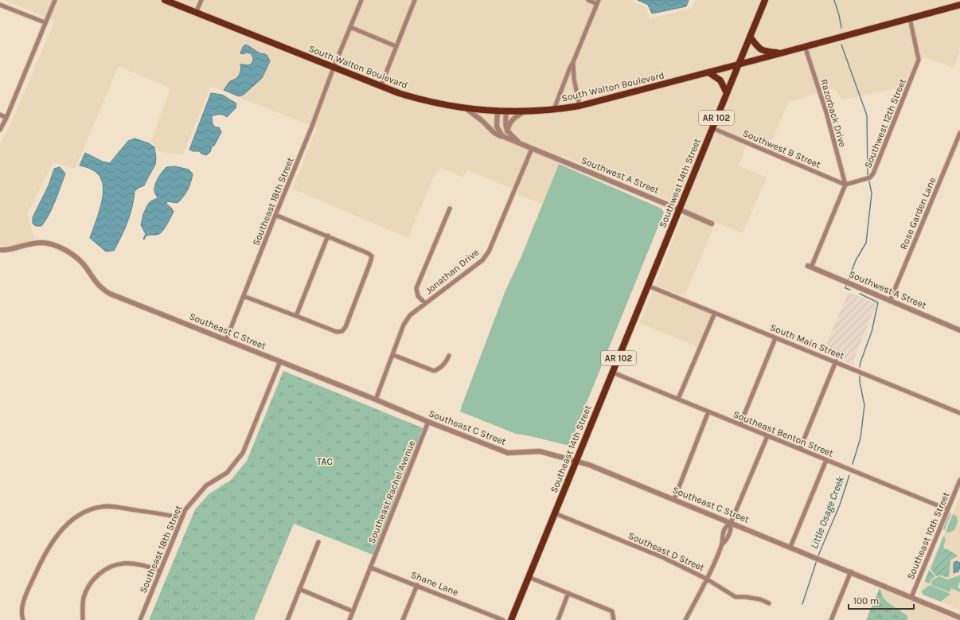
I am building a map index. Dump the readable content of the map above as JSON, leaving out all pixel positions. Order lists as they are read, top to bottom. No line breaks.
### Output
{"streets":{"main road":["South Walton Boulevard","AR 102","Southwest 14th Street","Southeast 14th Street"],"street":["Razorback Drive","Southwest 12th Street","Southwest B Street","Southwest A Street","Southeast 18th Street","Rose Garden Lane","Jonathan Drive","Southeast C Street","South Main Street","Southeast Benton Street","Southeast Rachel Avenue","Southeast 10th Street","Southeast D Street","Shane Lane"]},"crossings":[["South Walton Boulevard","Razorback Drive"],["South Walton Boulevard","Southwest 12th Street"],["South Walton Boulevard","Southwest A Street"],["South Walton Boulevard","Southwest 14th Street"],["South Walton Boulevard","Southeast 18th Street"],["Razorback Drive","Southwest 12th Street"],["Razorback Drive","Southwest B Street"],["Southwest 12th Street","Southwest B Street"],["Southwest B Street","Southwest 14th Street"],["Southwest A Street","Southwest 14th Street"],["Southwest A Street","Rose Garden Lane"],["Southwest A Street","Jonathan Drive"],["Southwest 14th Street","South Main Street"],["Southwest 14th Street","Southeast 14th Street"],["Southeast 18th Street","Southeast C Street"],["Jonathan Drive","Southeast C Street"],["Southeast C Street","Southeast 14th Street"],["Southeast C Street","Southeast Rachel Avenue"],["Southeast C Street","Southeast 10th Street"],["South Main Street","Southeast 14th Street"],["Southeast Benton Street","Southeast 14th Street"],["Southeast Benton Street","Southeast 10th Street"],["Southeast 14th Street","Southeast D Street"],["Southeast Rachel Avenue","Shane Lane"]],"water":["Little Osage Creek"],"parks":["TAC"],"scale_bar":"100 m"}
